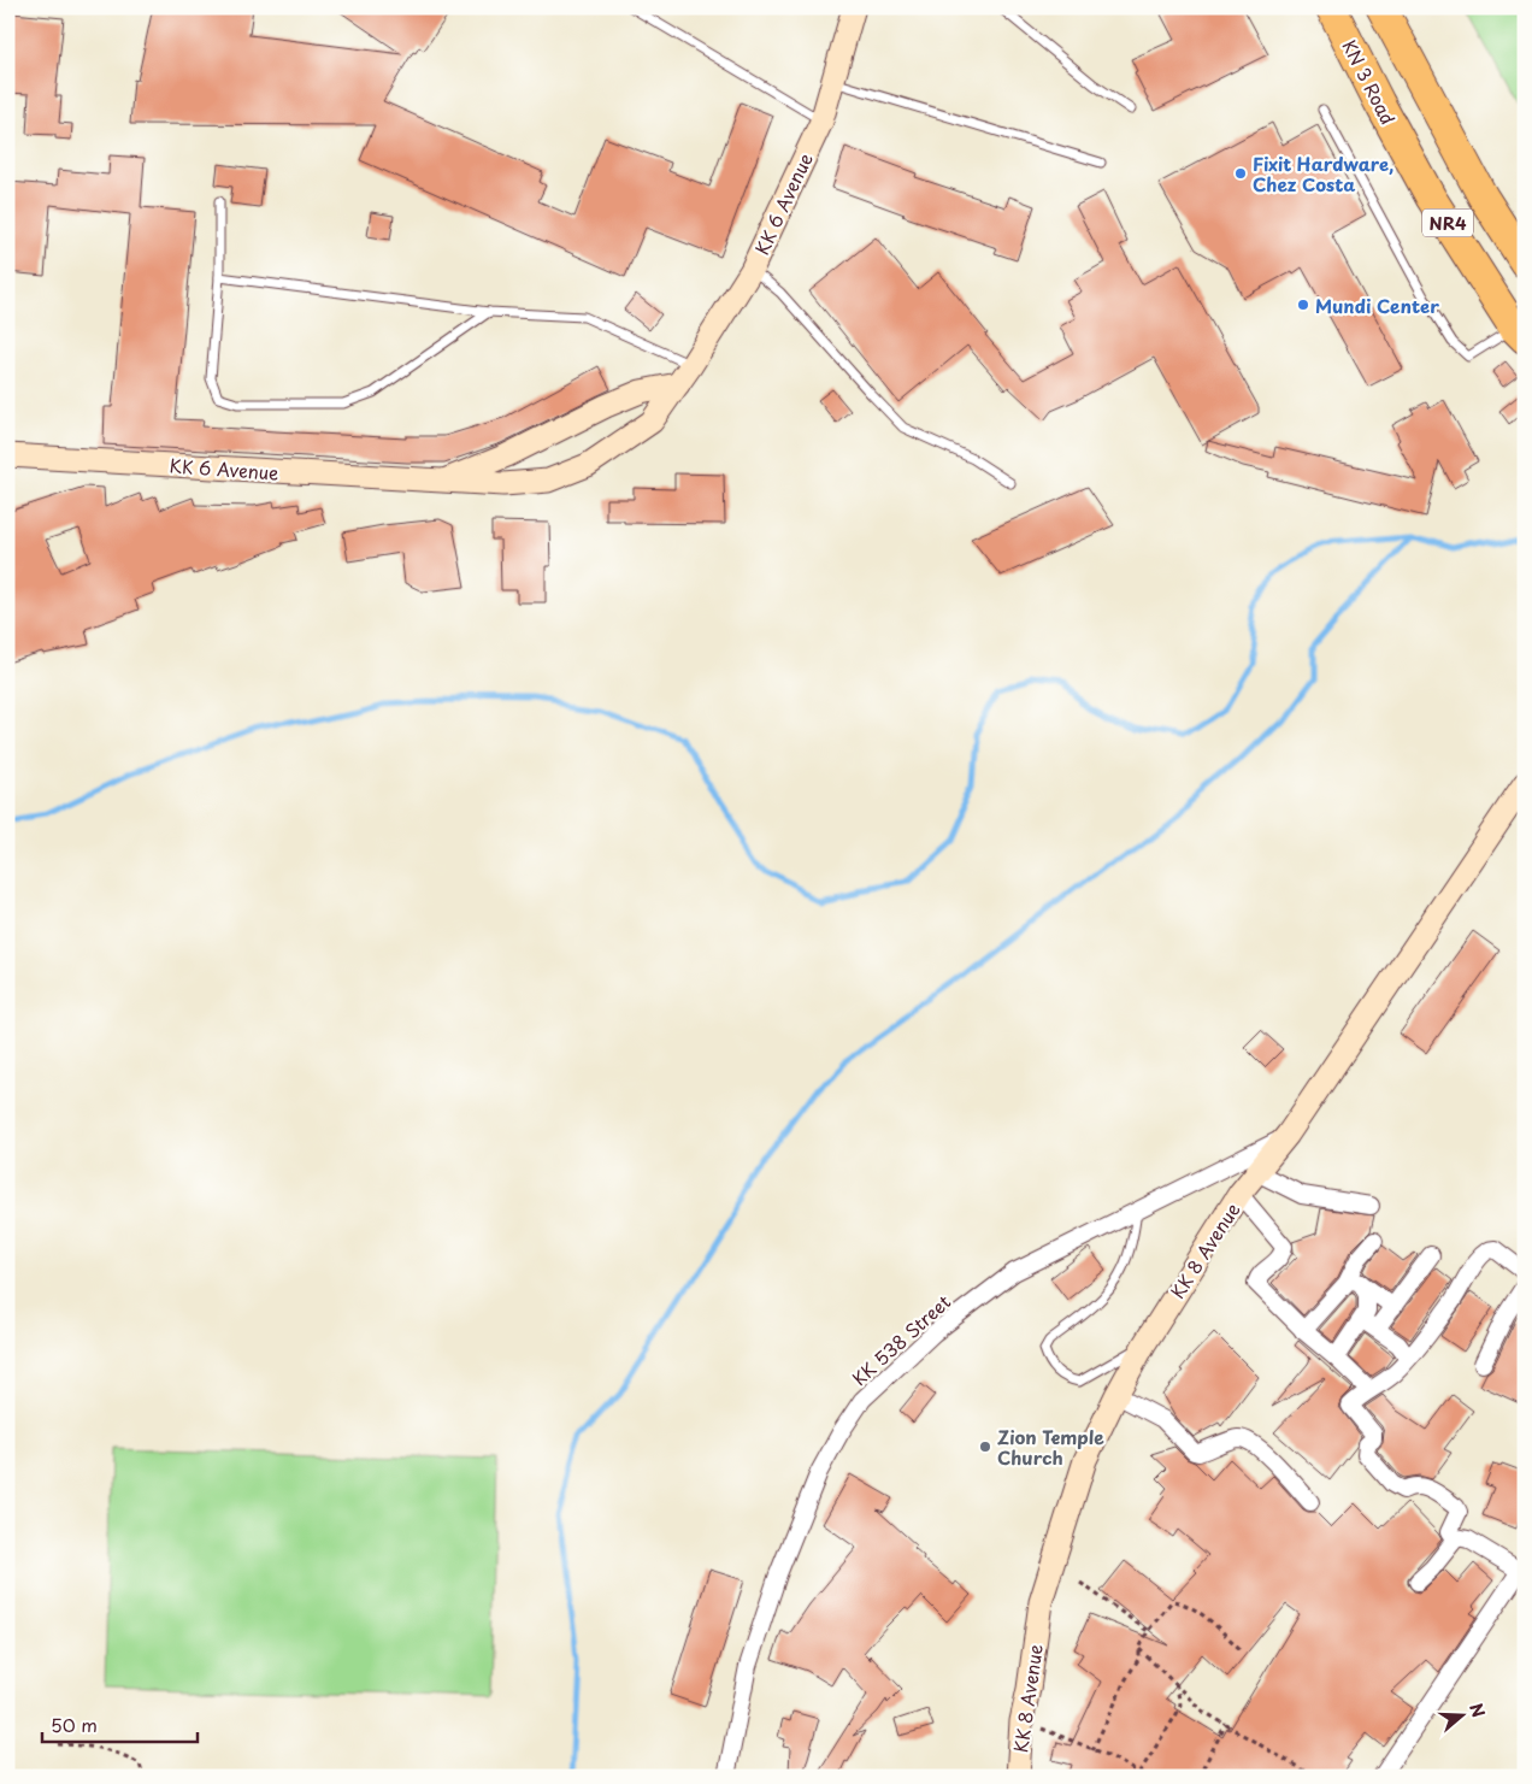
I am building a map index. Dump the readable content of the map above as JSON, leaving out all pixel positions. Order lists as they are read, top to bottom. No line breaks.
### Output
{"streets":{"highway":["KN 3 Road","NR4"],"main road":["KK 6 Avenue","KK 8 Avenue"],"street":["KK 538 Street"]},"crossings":[["KK 8 Avenue","KK 538 Street"]],"places":["Fixit Hardware, Chez Costa","Mundi Center","Zion Temple Church"],"scale_bar":"50 m","north":"right"}
